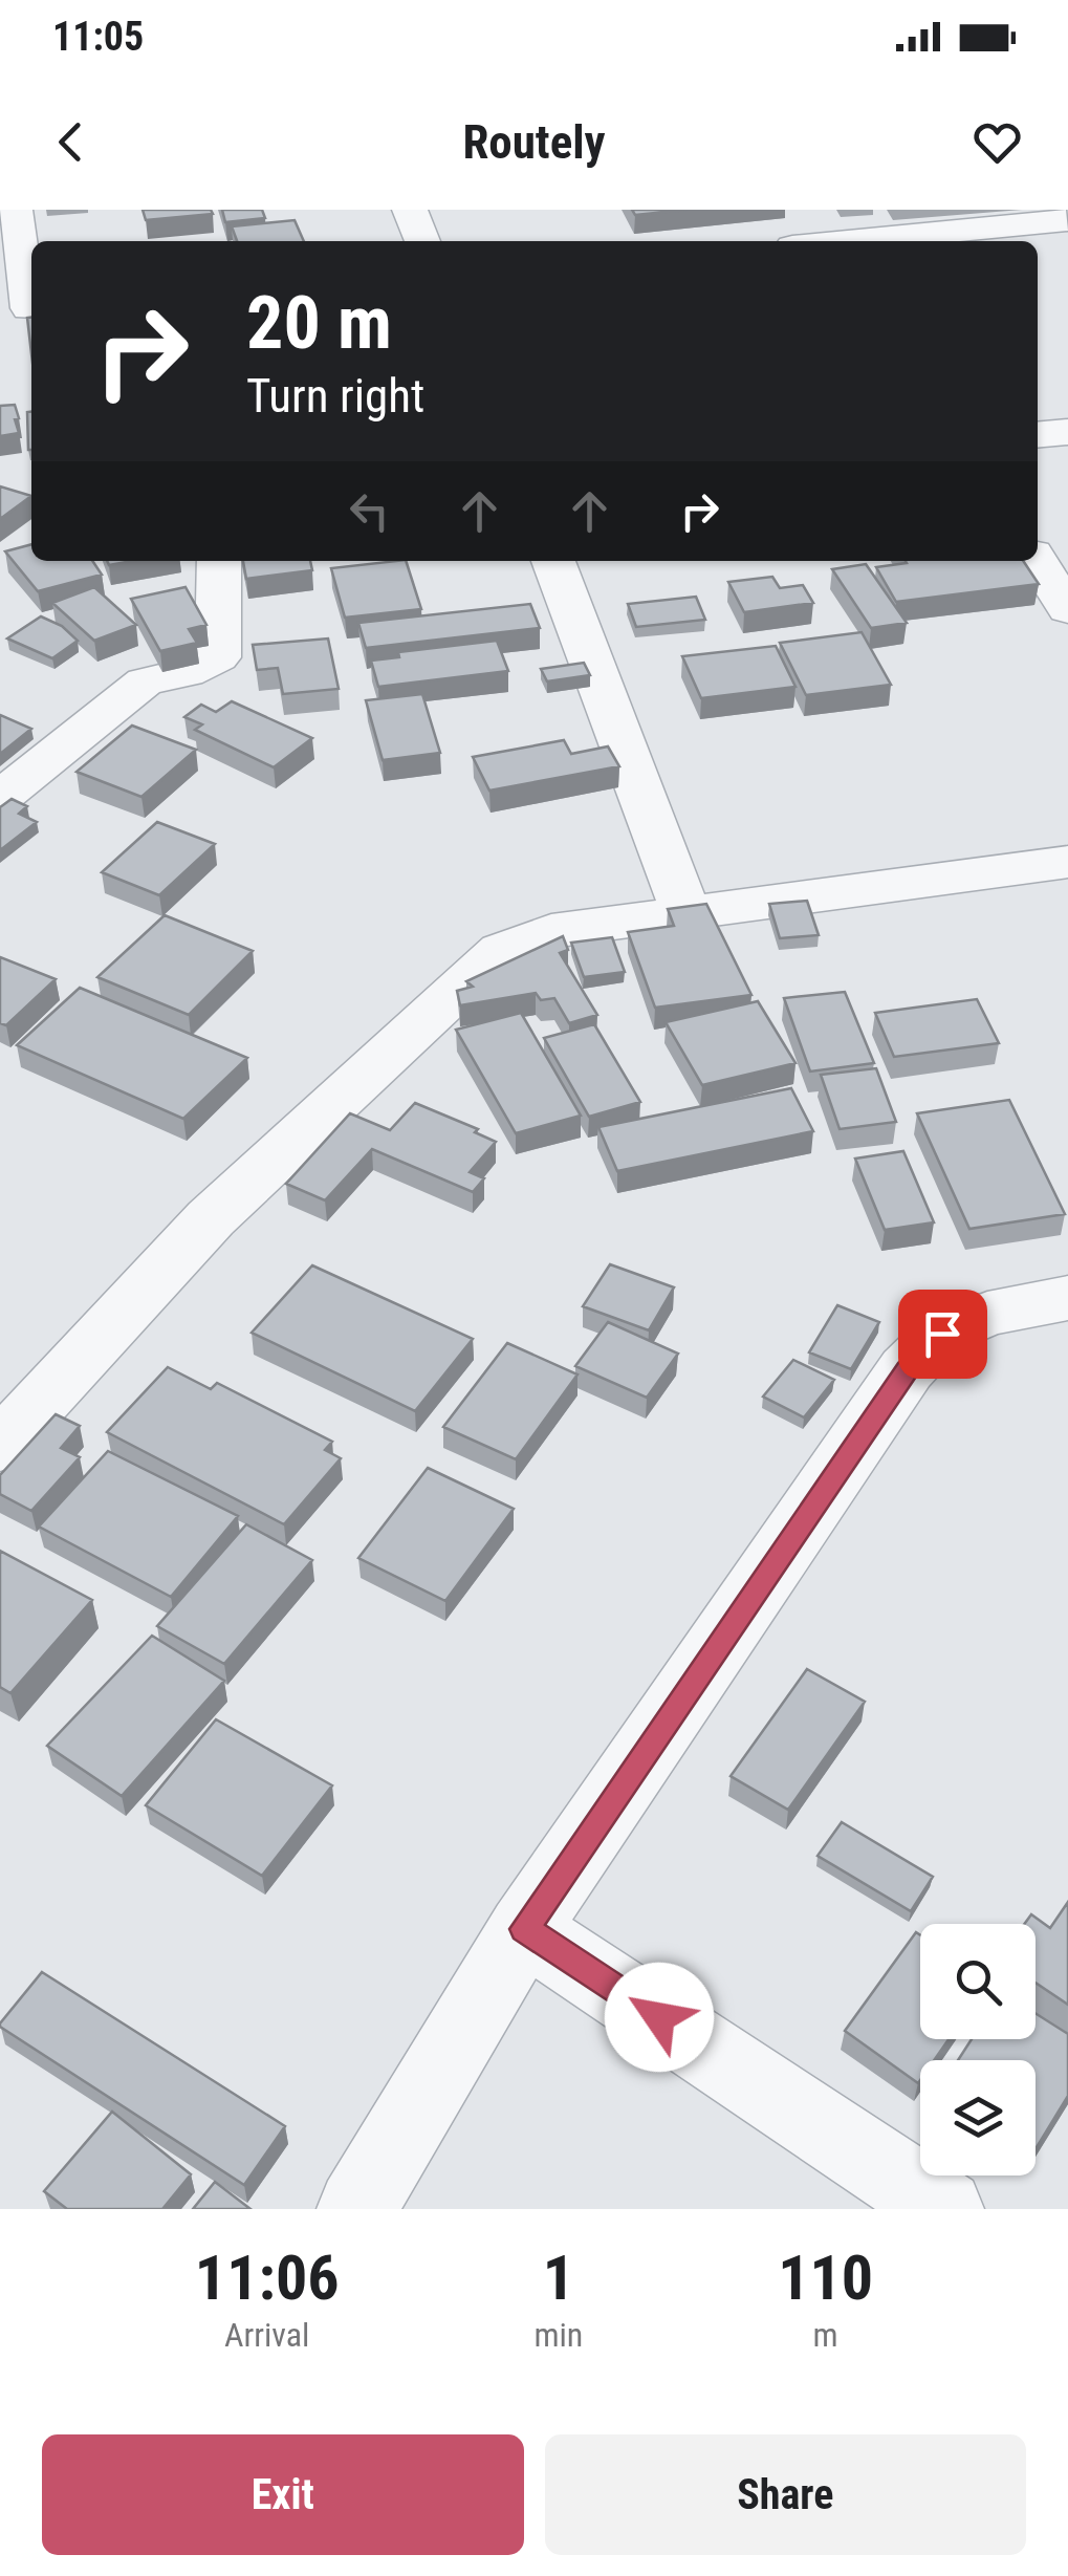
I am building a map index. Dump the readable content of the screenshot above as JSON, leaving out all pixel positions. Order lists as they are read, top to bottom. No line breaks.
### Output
{"page":{"status":"11:05","header":"Routely","turn":["20 m","Turn right"],"eta":["11:06","Arrival","1","min","110","m"],"buttons":["Exit","Share"]}}
